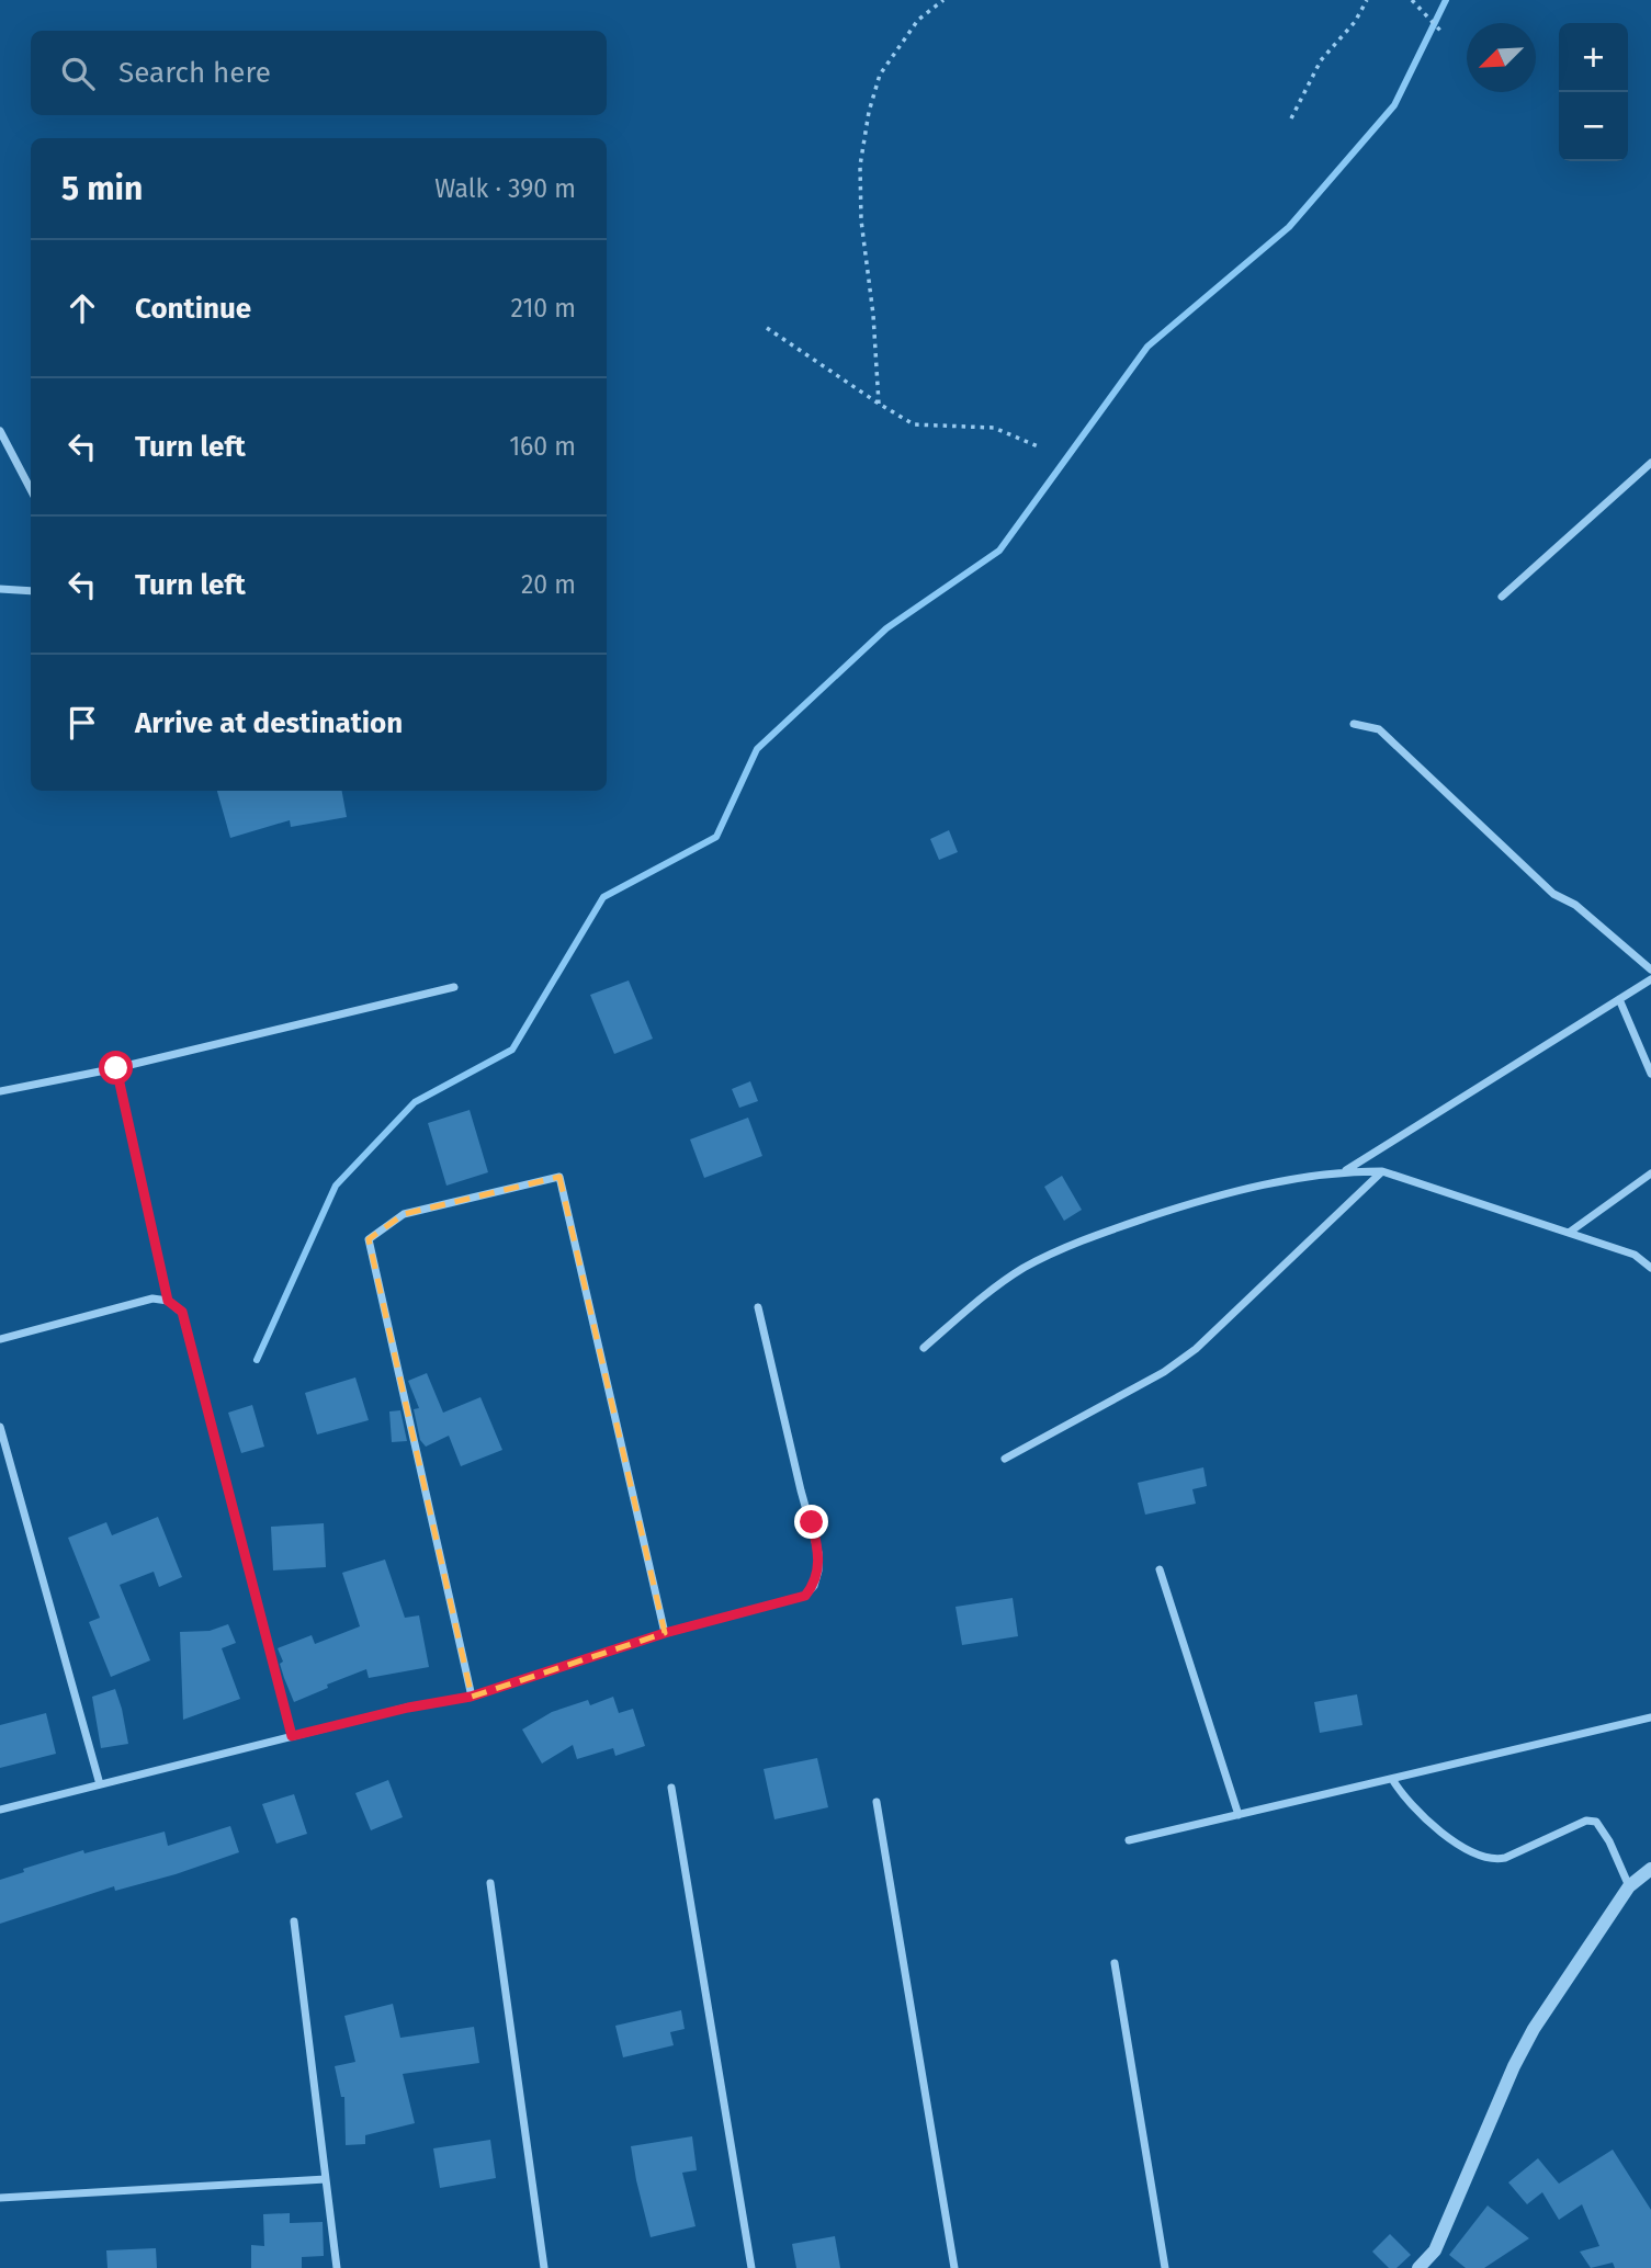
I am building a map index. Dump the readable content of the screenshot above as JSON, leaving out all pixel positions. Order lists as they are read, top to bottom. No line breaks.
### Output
{"north":"bottom left","page":{"map_buttons":["+","−"],"search":"Search here","heading":["5 min","Walk · 390 m"],"list":[["Continue","210 m"],["Turn left","160 m"],["Turn left","20 m"],"Arrive at destination"]}}
